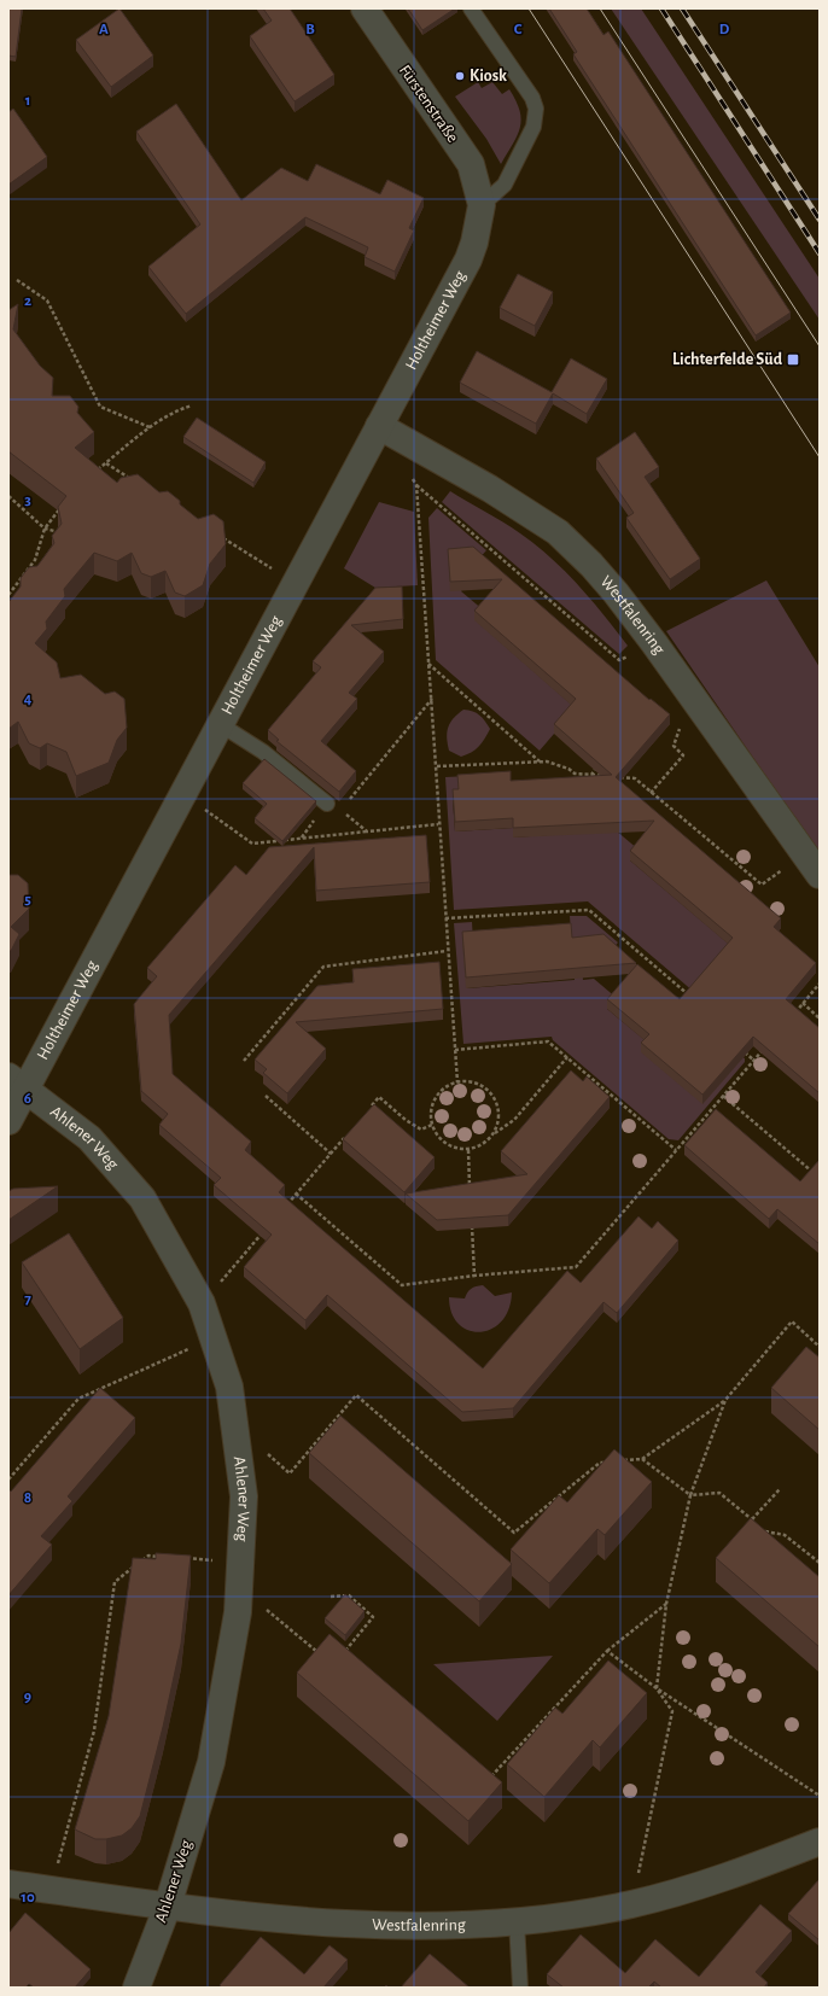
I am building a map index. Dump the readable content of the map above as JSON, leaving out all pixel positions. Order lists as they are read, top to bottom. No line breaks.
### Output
{"streets":{"street":["Fürstenstraße","Holtheimer Weg","Westfalenring","Ahlener Weg"]},"crossings":[["Fürstenstraße","Holtheimer Weg"],["Holtheimer Weg","Westfalenring"],["Holtheimer Weg","Ahlener Weg"],["Westfalenring","Ahlener Weg"]],"places":{"other":["Kiosk"],"transit":["Lichterfelde Süd"]},"grid":{"columns":["A","B","C","D"],"rows":["1","2","3","4","5","6","7","8","9","10"]}}
